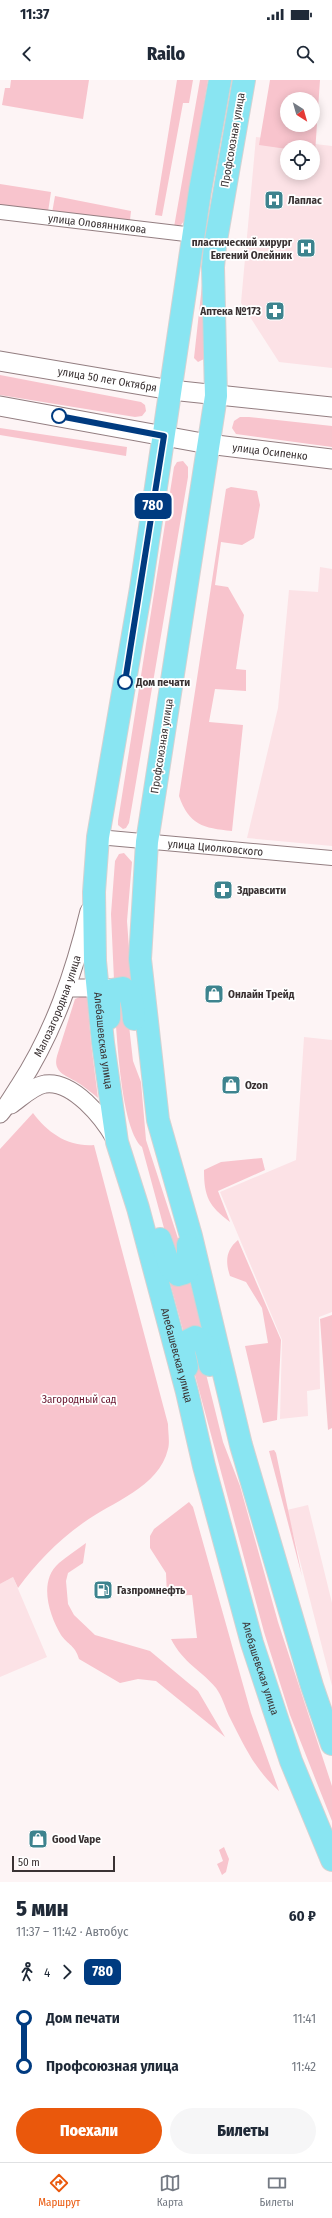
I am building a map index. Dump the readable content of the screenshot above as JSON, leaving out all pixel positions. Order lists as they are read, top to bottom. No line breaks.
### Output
{"streets":{"main road":["Профсоюзная улица","улица 50 лет Октября","улица Осипенко","Алебашевская улица"],"street":["улица Оловянникова","улица Циолковского","Малозагородная улица"]},"crossings":[["Профсоюзная улица","улица 50 лет Октября"],["Профсоюзная улица","улица Осипенко"],["Профсоюзная улица","улица Циолковского"],["улица Циолковского","Алебашевская улица"],["Малозагородная улица","Алебашевская улица"]],"parks":["Загородный сад"],"places":{"hospital":["Лаплас","пластический хирург Евгений Олейник"],"pharmacy":["Аптека №173","Здравсити"],"other":["Дом печати"],"shop":["Онлайн Трейд","Ozon","Good Vape"],"fuel station":["Газпромнефть"]},"lines":["bus line 780"],"scale_bar":"50 m","north":"bottom right","page":{"status":"11:37","header":"Railo","on_map":"780","scale":"50 m","heading":["5 мин","11:37 – 11:42 · Автобус","60 ₽"],"legs":["4","780"],"list":[{"name":"Дом печати","value":"11:41"},{"name":"Профсоюзная улица","value":"11:42"}],"buttons":["Поехали","Билеты"],"tabs":["Маршрут","Карта","Билеты"]}}
